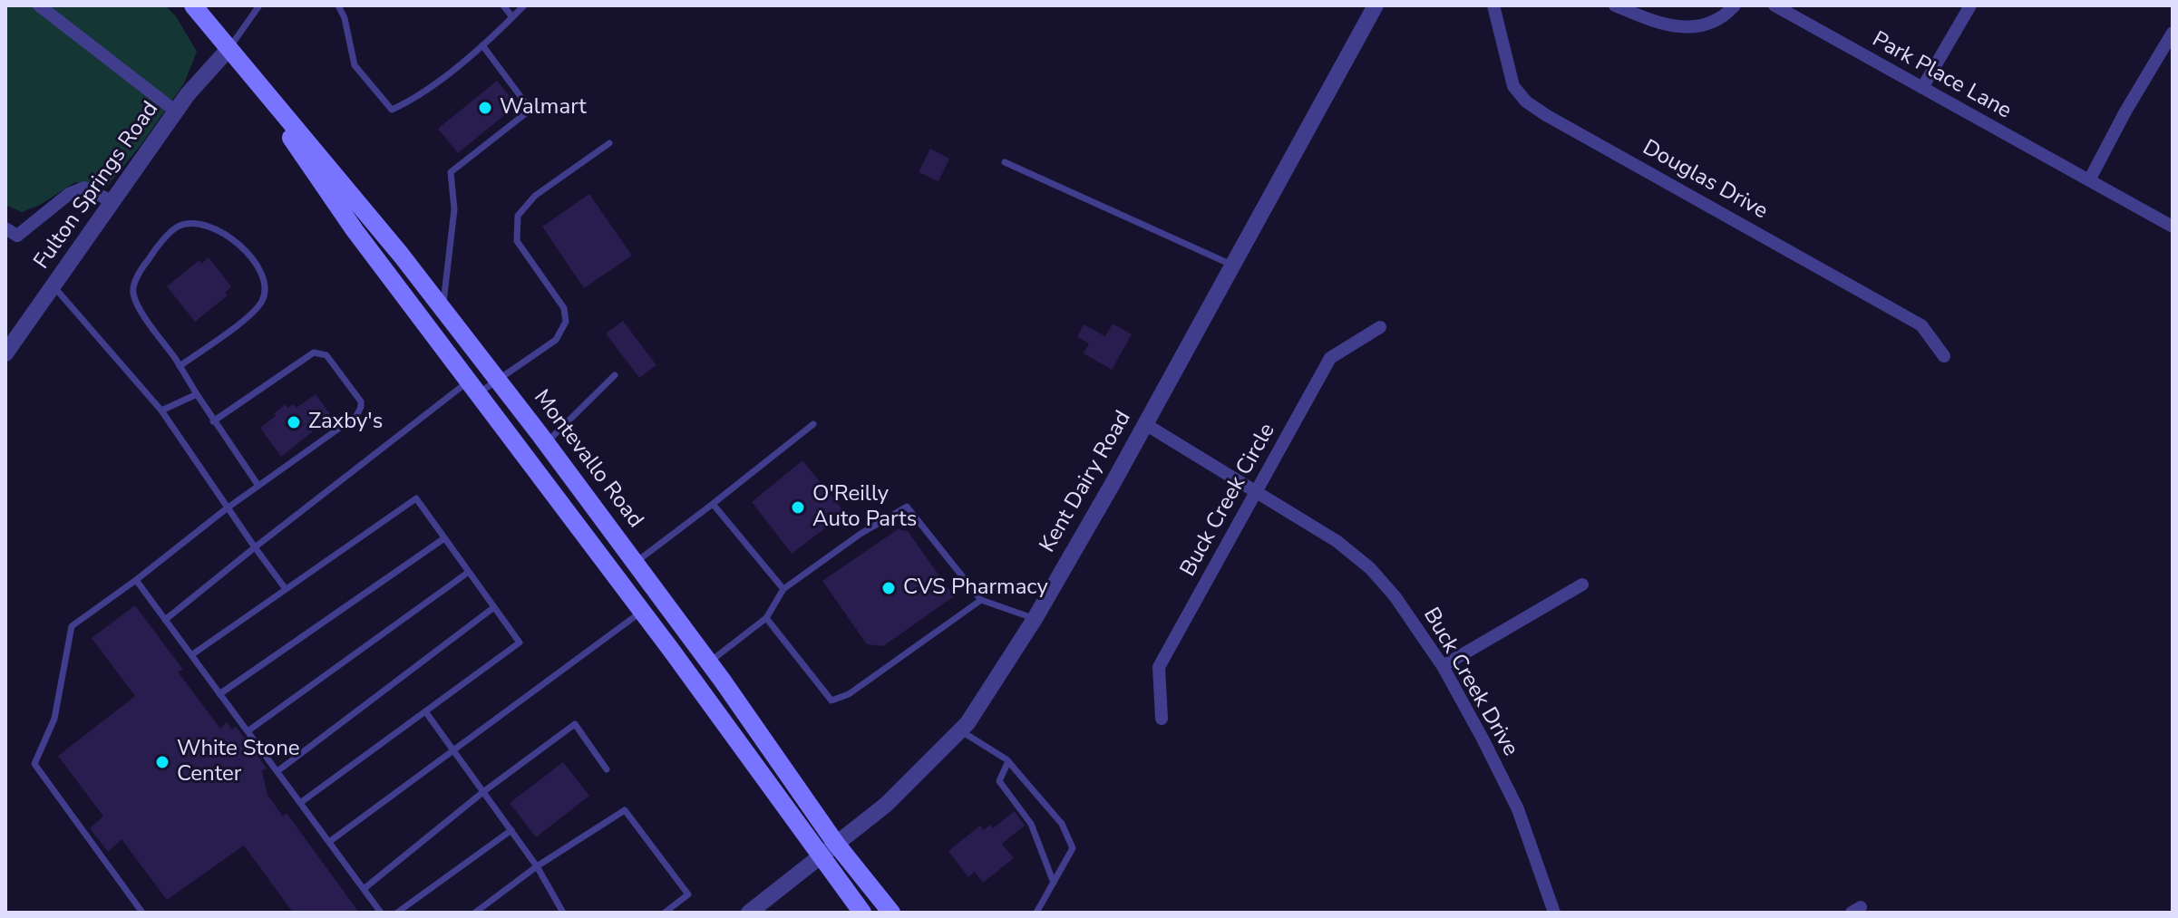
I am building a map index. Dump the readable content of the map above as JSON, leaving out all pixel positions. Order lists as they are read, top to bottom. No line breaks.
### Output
{"streets":{"main road":["Montevallo Road"],"street":["Park Place Lane","Douglas Drive","Fulton Springs Road","Kent Dairy Road","Buck Creek Circle","Buck Creek Drive"]},"crossings":[["Fulton Springs Road","Montevallo Road"],["Montevallo Road","Kent Dairy Road"],["Kent Dairy Road","Buck Creek Drive"],["Buck Creek Circle","Buck Creek Drive"]],"places":["Walmart","Zaxby's","O'Reilly Auto Parts","CVS Pharmacy","White Stone Center"]}
